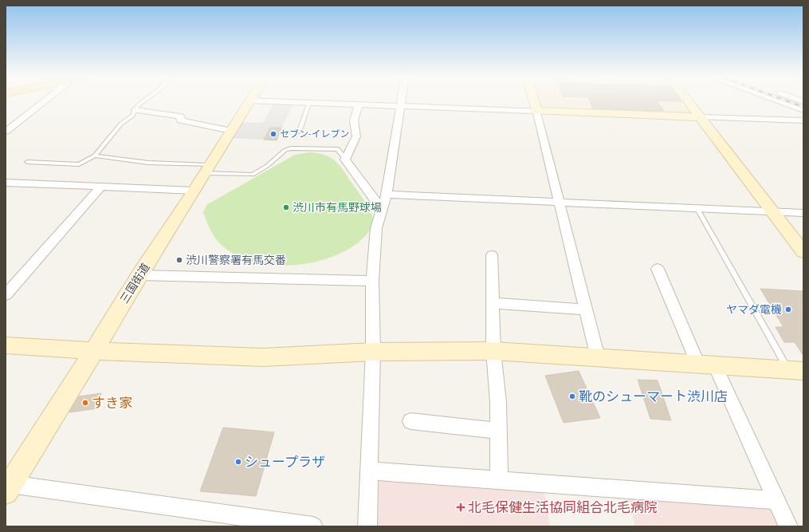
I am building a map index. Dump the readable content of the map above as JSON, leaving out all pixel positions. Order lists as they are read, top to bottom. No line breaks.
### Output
{"streets":{"street":["三国街道"]},"places":{"other":["セブン-イレブン","渋川市有馬野球場","渋川警察署有馬交番","ヤマダ電機","靴のシューマート渋川店","すき家","シュープラザ"],"health":["北毛保健生活協同組合北毛病院"]}}
